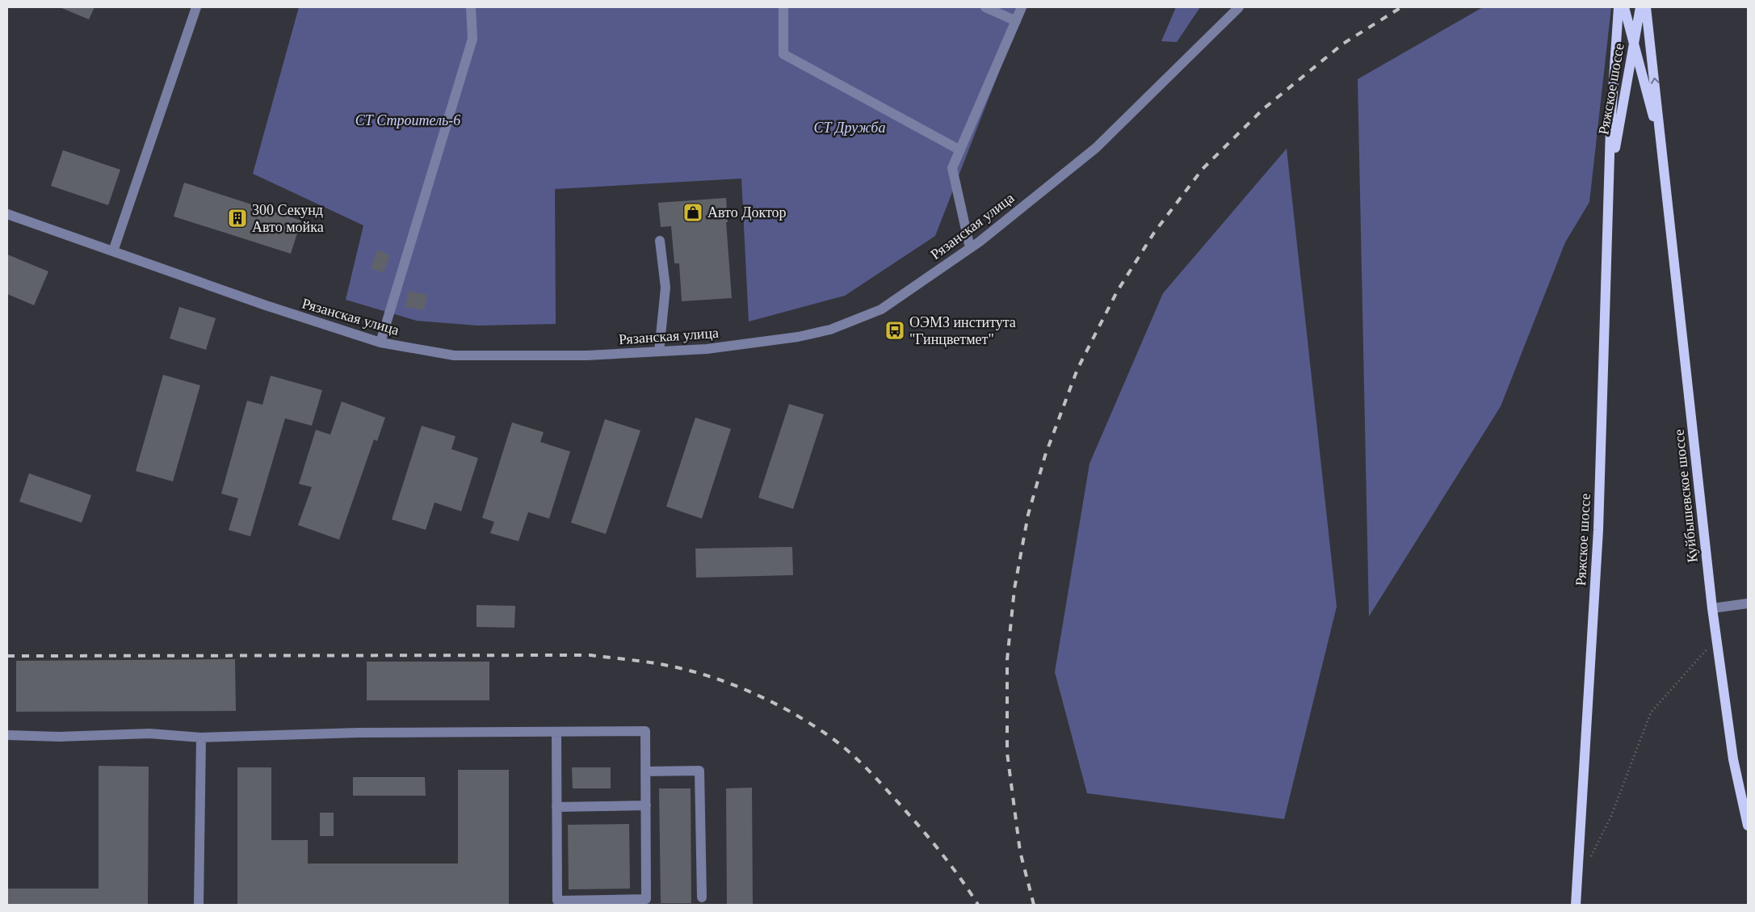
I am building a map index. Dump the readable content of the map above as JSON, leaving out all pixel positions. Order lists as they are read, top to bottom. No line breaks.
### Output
{"streets":{"main road":["Ряжское шоссе","Куйбышевское шоссе"],"street":["Рязанская улица"]},"crossings":[["Ряжское шоссе","Куйбышевское шоссе"]],"parks":["СТ Строитель-6","СТ Дружба"],"places":{"shop":["Авто Доктор"],"building":["300 Секунд Авто мойка"],"bus stop":["ОЭМЗ института \"Гинцветмет\""]}}
